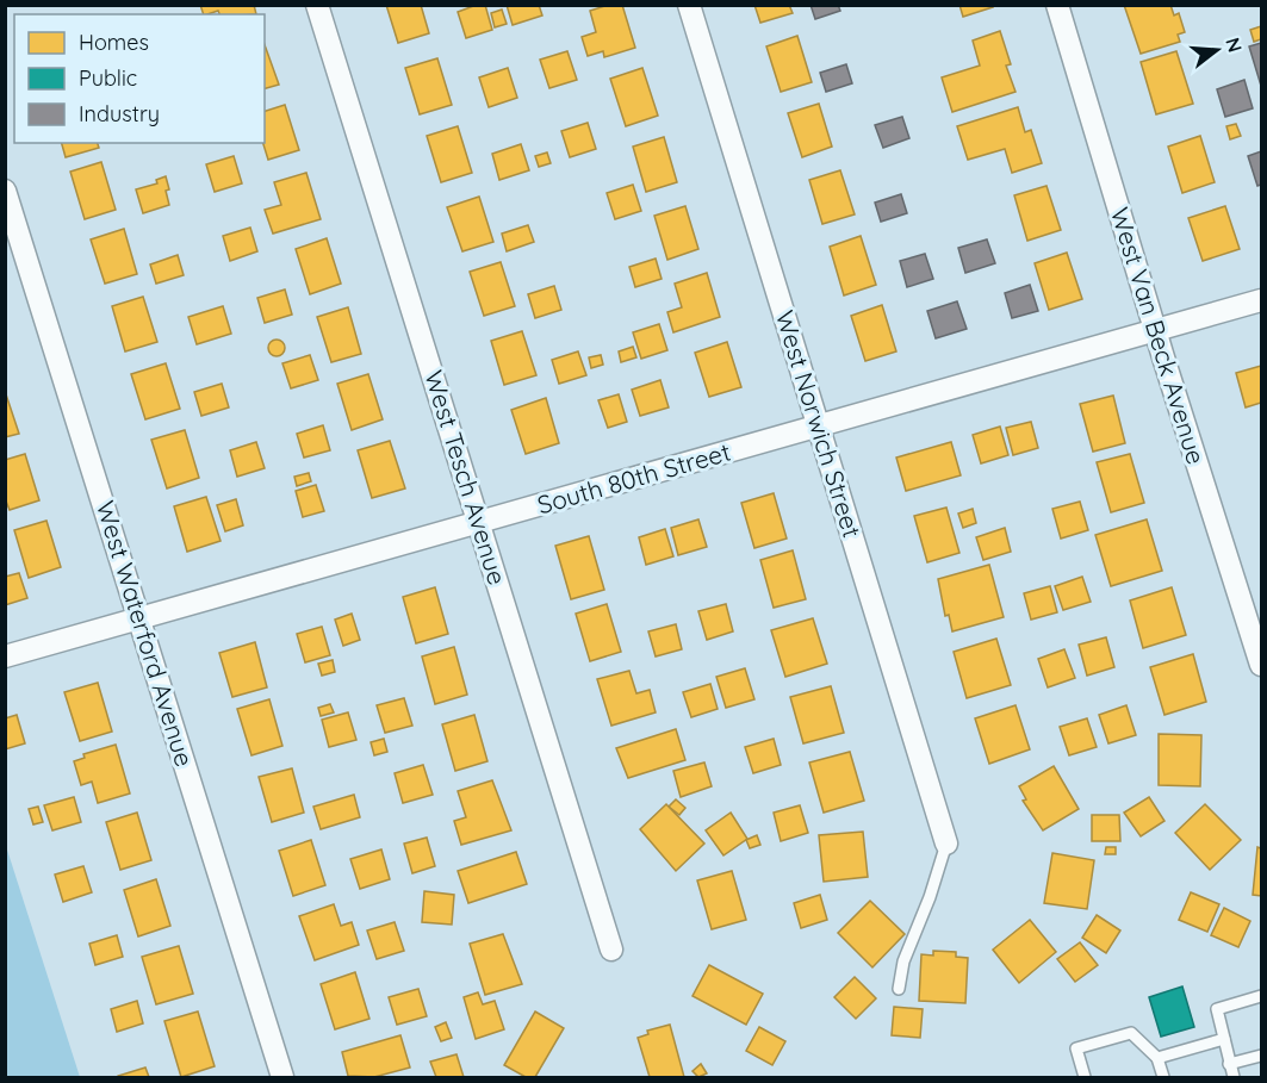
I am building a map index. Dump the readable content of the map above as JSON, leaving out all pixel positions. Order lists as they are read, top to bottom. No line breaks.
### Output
{"streets":{"street":["West Van Beck Avenue","West Norwich Street","West Tesch Avenue","South 80th Street","West Waterford Avenue"]},"crossings":[["West Van Beck Avenue","South 80th Street"],["West Norwich Street","South 80th Street"],["West Tesch Avenue","South 80th Street"],["South 80th Street","West Waterford Avenue"]],"legend":["Homes","Public","Industry"],"north":"right"}
